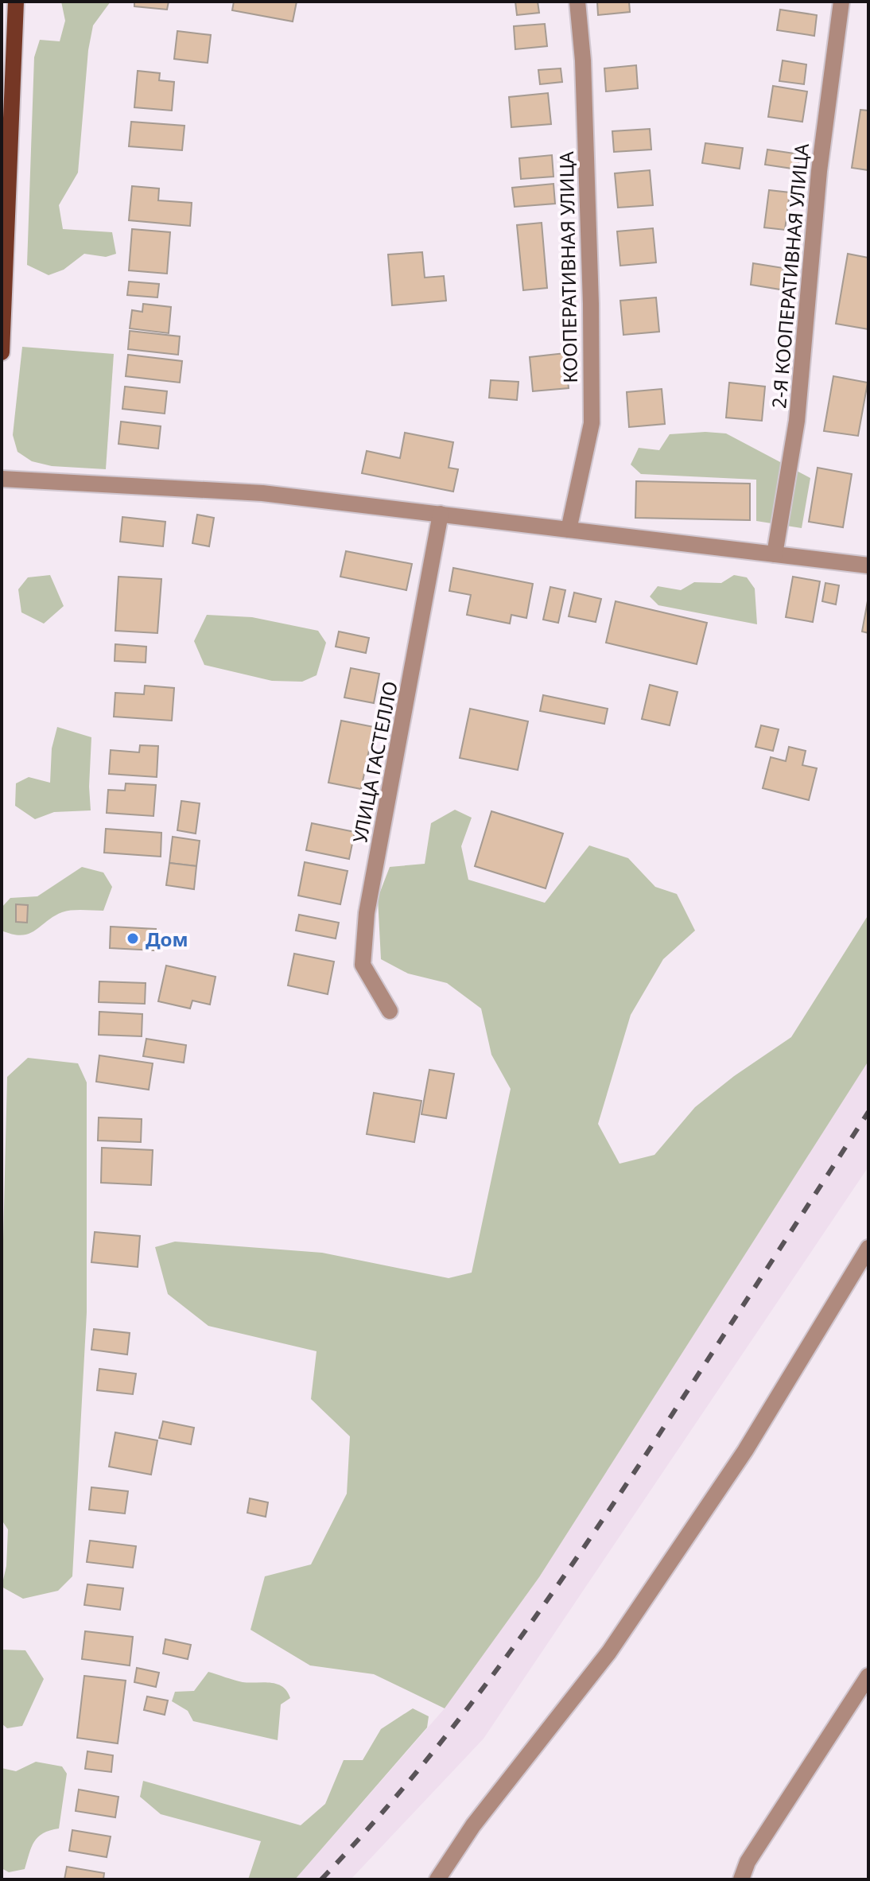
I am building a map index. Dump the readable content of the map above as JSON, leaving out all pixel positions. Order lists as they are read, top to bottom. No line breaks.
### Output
{"streets":{"street":["КООПЕРАТИВНАЯ УЛИЦА","2-Я КООПЕРАТИВНАЯ УЛИЦА","УЛИЦА ГАСТЕЛЛО"]},"places":["Дом"]}
